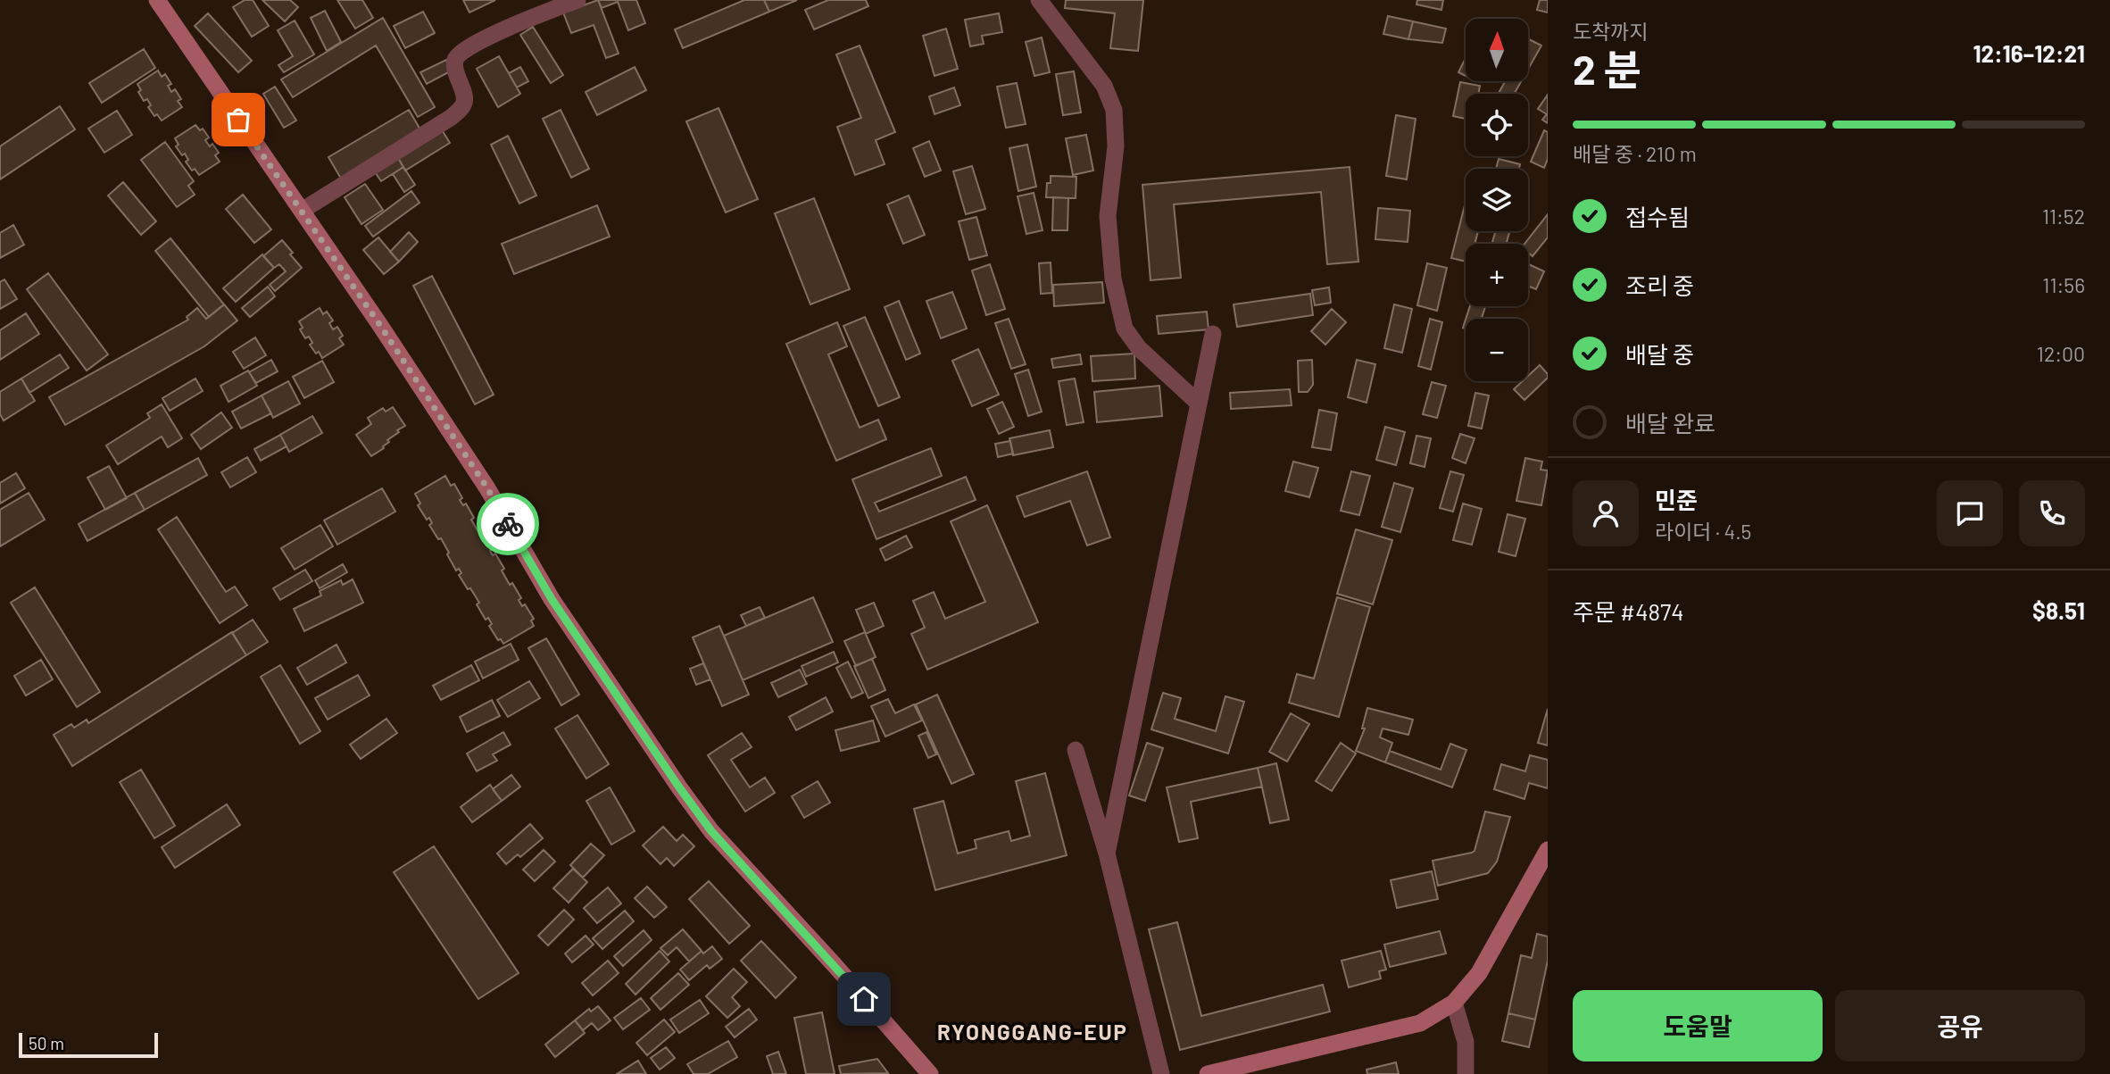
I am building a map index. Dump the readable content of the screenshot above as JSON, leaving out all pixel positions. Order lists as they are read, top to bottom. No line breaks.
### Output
{"districts":["RYONGGANG-EUP"],"scale_bar":"50 m","north":"top","page":{"heading":["2 분","도착까지","12:16–12:21"],"panel":["민준","라이더 · 4.5","주문 #4874","$8.51"],"map_buttons":["+","−"],"bar":"배달 중 · 210 m","list":[["접수됨","11:52"],["조리 중","11:56"],["배달 중","12:00"],"배달 완료"],"buttons":["도움말","공유"],"scale":"50 m"}}
